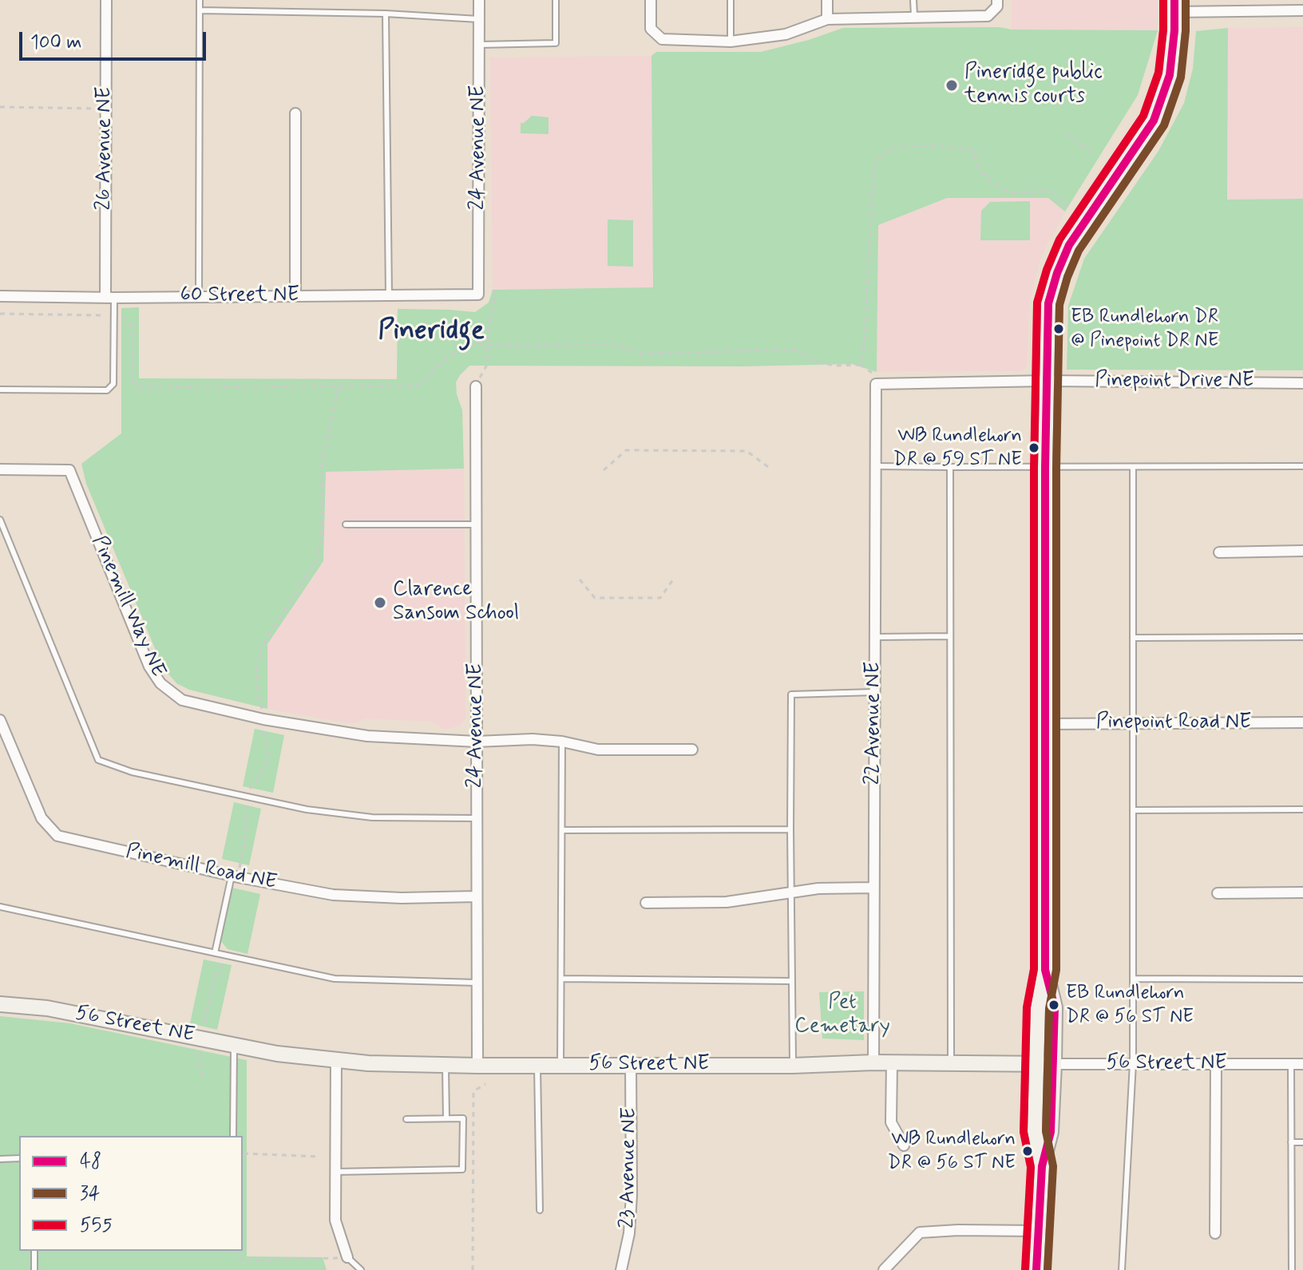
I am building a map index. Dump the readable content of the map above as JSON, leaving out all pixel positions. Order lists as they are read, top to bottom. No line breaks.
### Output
{"streets":{"street":["24 Avenue NE","26 Avenue NE","60 Street NE","Pinepoint Drive NE","Pinemill Way NE","22 Avenue NE","Pinepoint Road NE","Pinemill Road NE","56 Street NE","23 Avenue NE"]},"crossings":[["24 Avenue NE","60 Street NE"],["24 Avenue NE","Pinemill Way NE"],["24 Avenue NE","Pinemill Road NE"],["24 Avenue NE","56 Street NE"],["26 Avenue NE","60 Street NE"],["Pinepoint Drive NE","22 Avenue NE"],["22 Avenue NE","56 Street NE"],["56 Street NE","23 Avenue NE"]],"districts":["Pineridge"],"parks":["Pet Cemetary"],"places":["Pineridge public tennis courts","EB Rundlehorn DR @ Pinepoint DR NE","WB Rundlehorn DR @ 59 ST NE","Clarence Sansom School","EB Rundlehorn DR @ 56 ST NE","WB Rundlehorn DR @ 56 ST NE"],"lines":["transit line 48","transit line 34","transit line 555"],"legend":["48","34","555"],"scale_bar":"100 m"}
